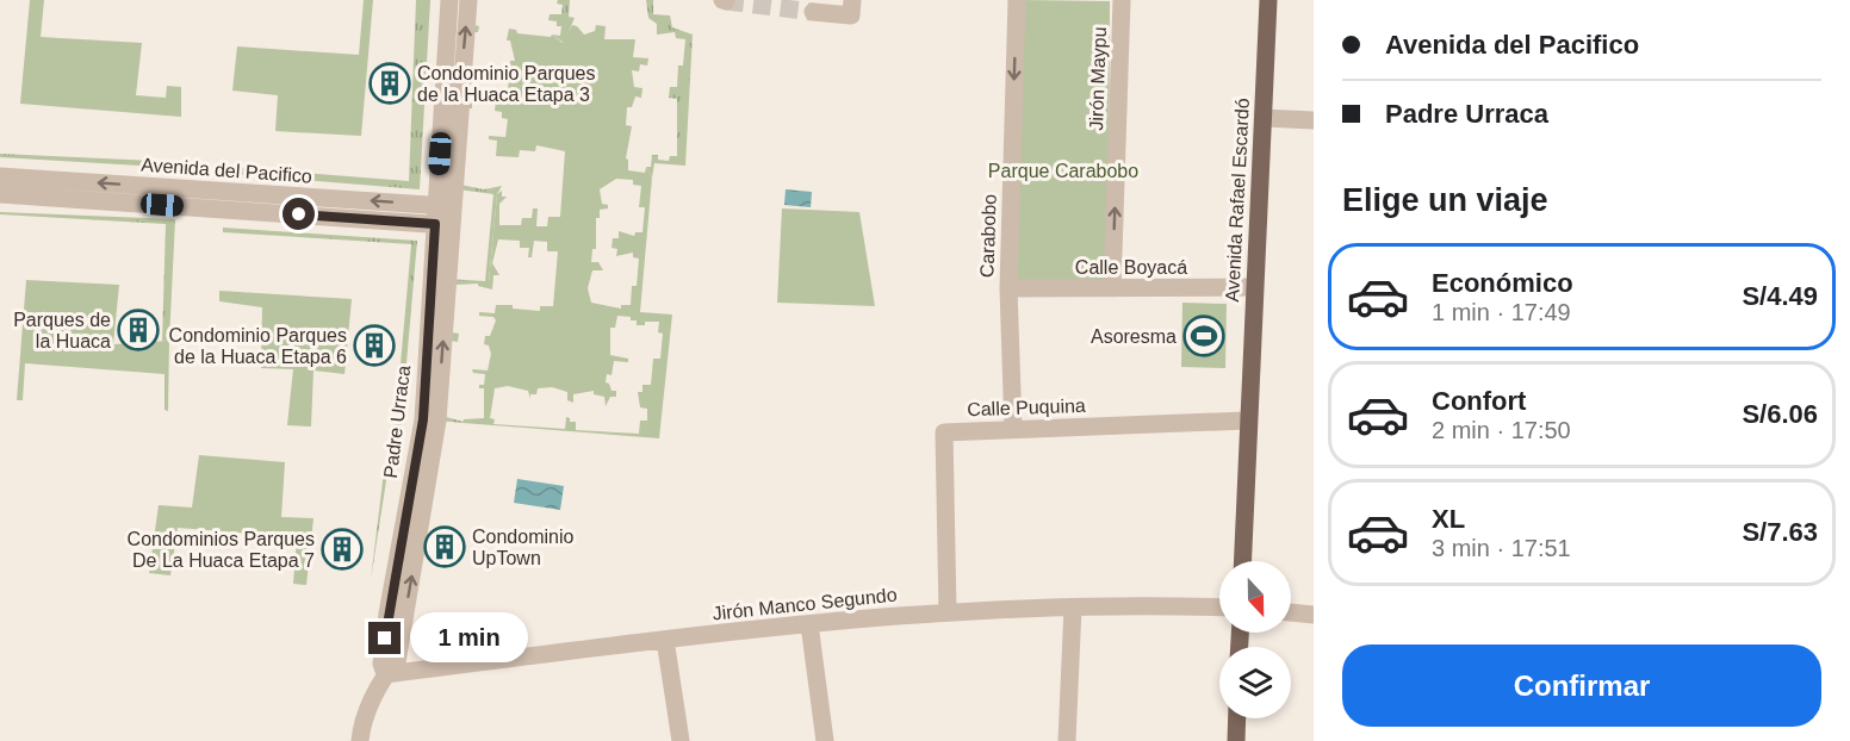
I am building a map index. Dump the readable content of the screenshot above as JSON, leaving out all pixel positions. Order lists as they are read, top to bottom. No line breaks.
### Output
{"streets":{"main road":["Avenida Rafael Escardó"],"street":["Jirón Maypu","Avenida del Pacifico","Carabobo","Calle Boyacá","Calle Puquina","Padre Urraca","Jirón Manco Segundo"]},"crossings":[["Jirón Maypu","Calle Boyacá"],["Avenida del Pacifico","Padre Urraca"],["Avenida Rafael Escardó","Calle Boyacá"],["Avenida Rafael Escardó","Calle Puquina"],["Carabobo","Calle Boyacá"],["Carabobo","Calle Puquina"],["Calle Puquina","Jirón Manco Segundo"],["Padre Urraca","Jirón Manco Segundo"]],"one_way":["Jirón Maypu","Carabobo"],"parks":["Parque Carabobo"],"places":{"building":["Condominio Parques de la Huaca Etapa 3","Parques de la Huaca","Condominio Parques de la Huaca Etapa 6","Condominio UpTown","Condominios Parques De La Huaca Etapa 7"],"sports":["Asoresma"]},"north":"bottom","page":{"banner":["Avenida del Pacifico","Padre Urraca"],"heading":"Elige un viaje","list":[{"name":"Económico","note":"1 min · 17:49","value":"S/4.49"},{"name":"Confort","note":"2 min · 17:50","value":"S/6.06"},{"name":"XL","note":"3 min · 17:51","value":"S/7.63"}],"bubble":"1 min","buttons":"Confirmar"}}
